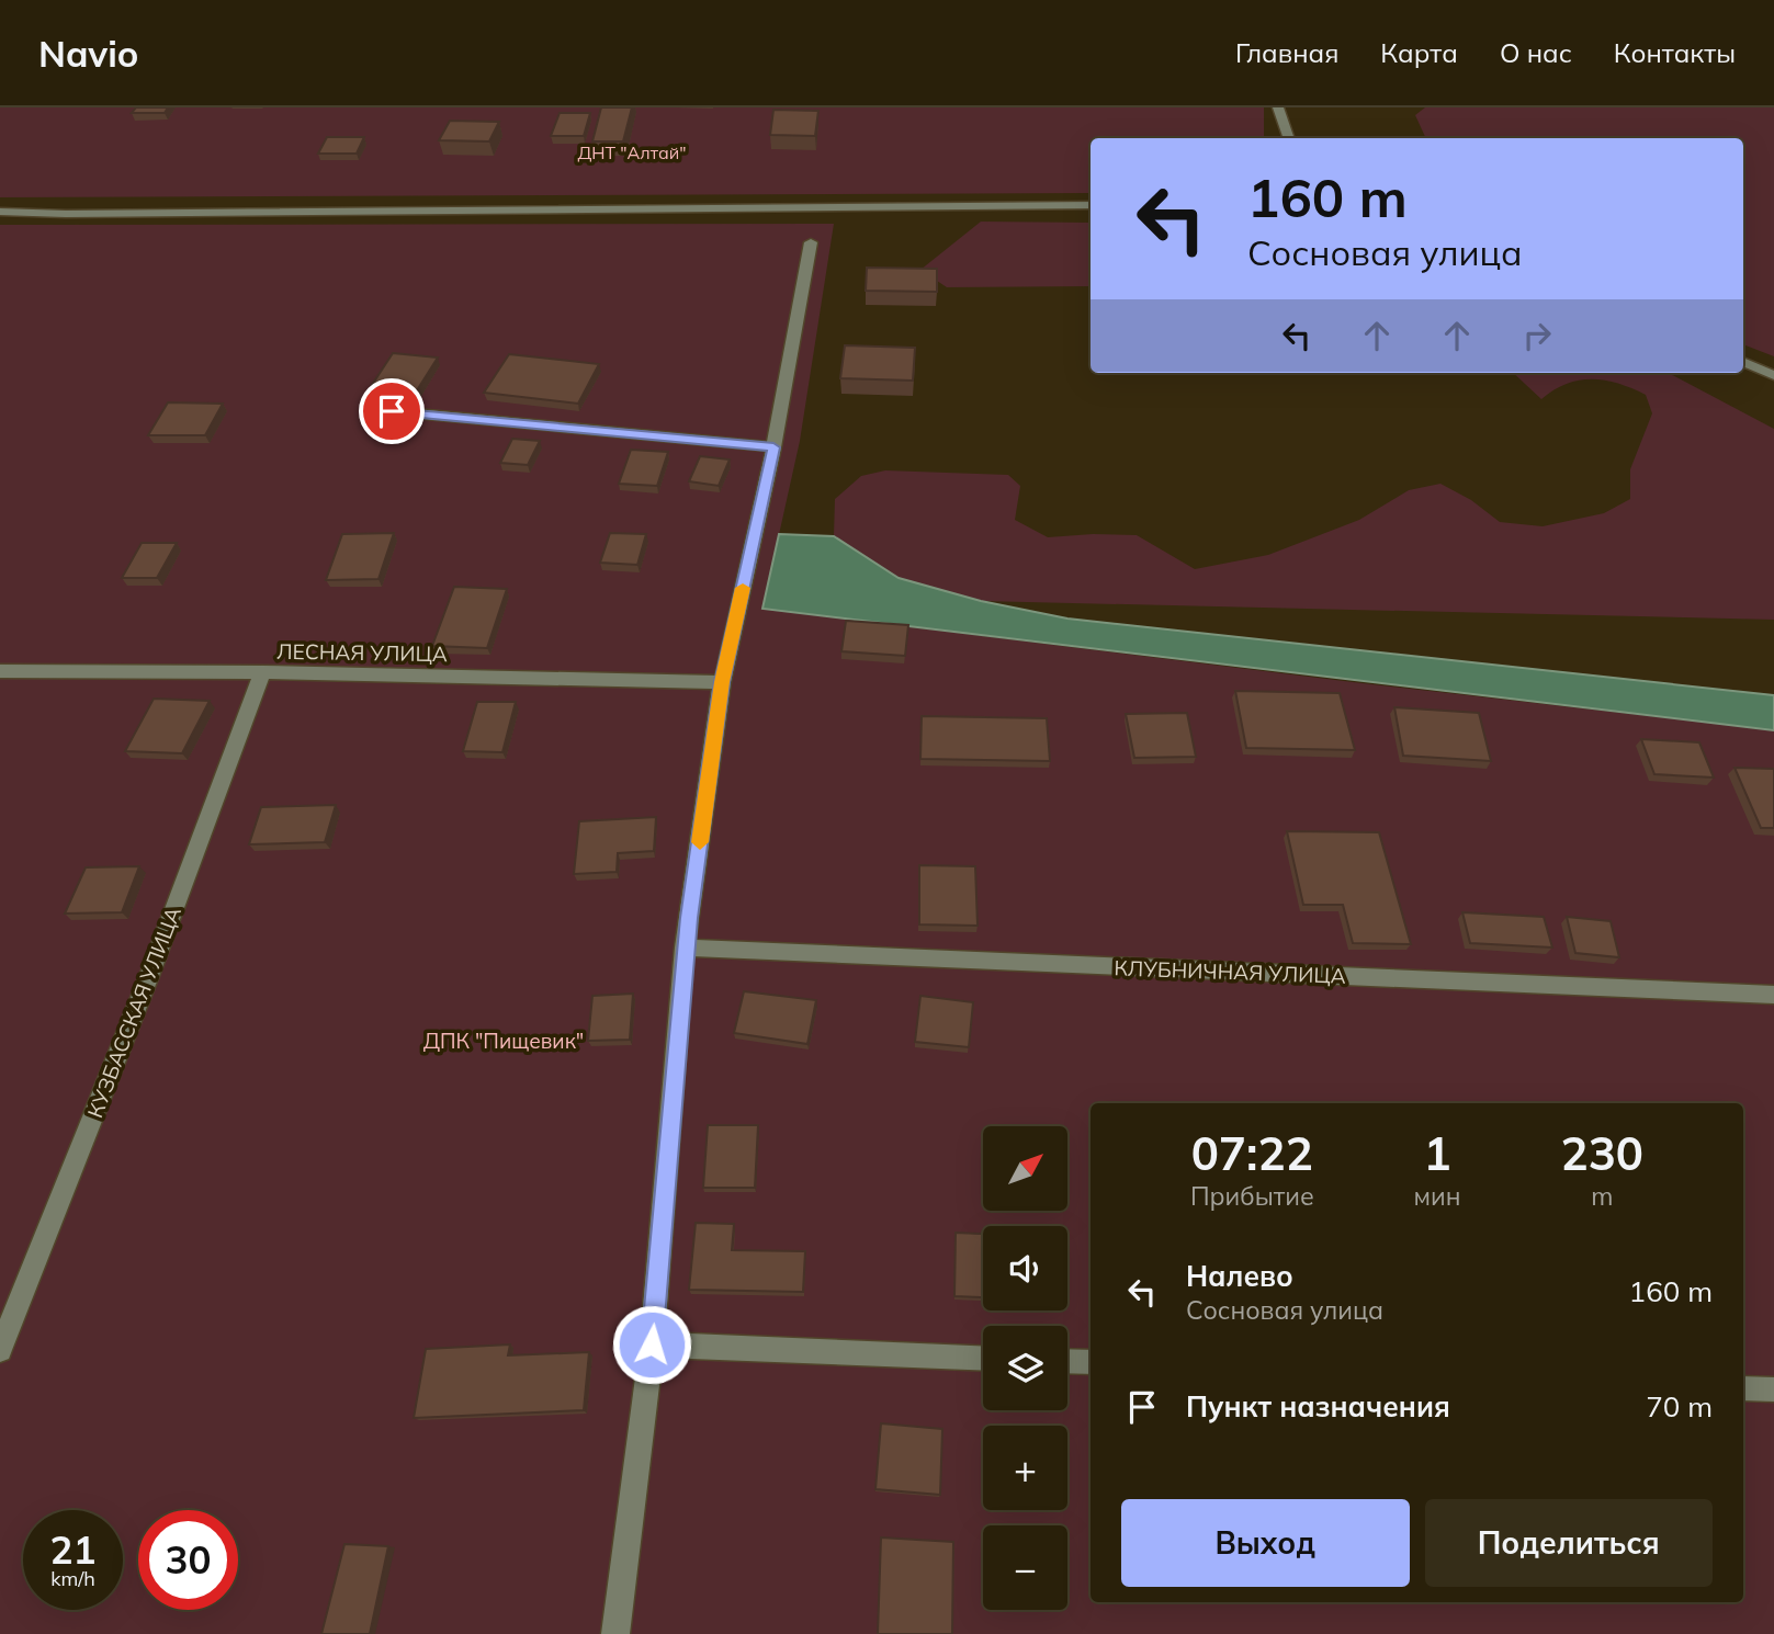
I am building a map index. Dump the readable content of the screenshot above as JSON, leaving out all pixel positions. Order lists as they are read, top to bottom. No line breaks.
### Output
{"streets":{"street":["ЛЕСНАЯ УЛИЦА","КЛУБНИЧНАЯ УЛИЦА","КУЗБАССКАЯ УЛИЦА"]},"crossings":[["ЛЕСНАЯ УЛИЦА","КУЗБАССКАЯ УЛИЦА"]],"parks":["ДНТ \"Алтай\"","ДПК \"Пищевик\""],"north":"top right","page":{"header":"Navio","nav":["Главная","Карта","О нас","Контакты"],"turn":["160 m","Сосновая улица"],"eta":["07:22","Прибытие","1","мин","230","m"],"map_buttons":["+","−"],"list":[{"name":"Налево","note":"Сосновая улица","value":"160 m"},{"name":"Пункт назначения","value":"70 m"}],"buttons":["Выход","Поделиться"],"speed":"21 km/h","limit":"30"}}
